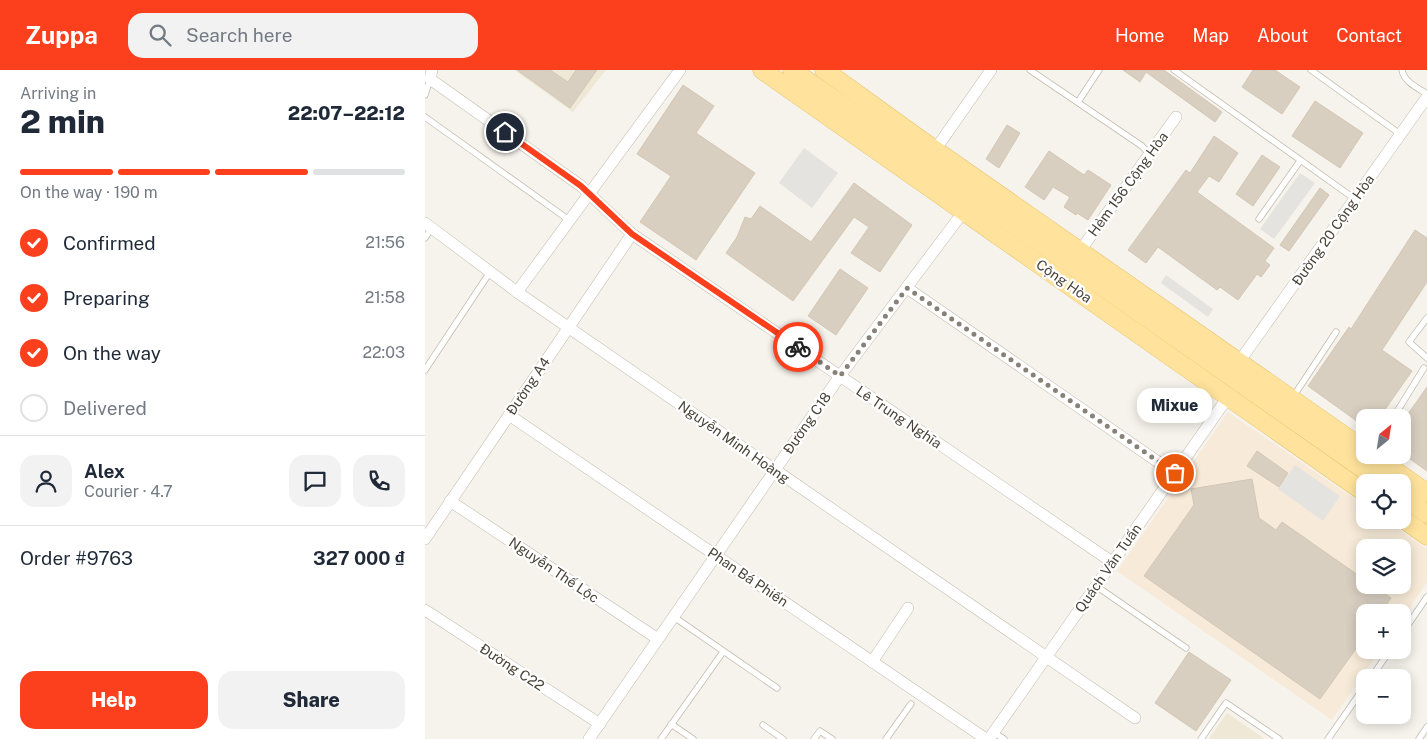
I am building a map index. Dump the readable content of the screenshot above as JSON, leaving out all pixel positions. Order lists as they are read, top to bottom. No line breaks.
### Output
{"streets":{"main road":["Cộng Hòa"],"street":["Hẻm 156 Cộng Hòa","Đường 20 Cộng Hòa","Đường A4","Lê Trung Nghĩa","Đường C18","Nguyễn Minh Hoàng","Quách Văn Tuấn","Nguyễn Thế Lộc","Phan Bá Phiến","Đường C22"]},"crossings":[["Cộng Hòa","Đường C18"],["Cộng Hòa","Quách Văn Tuấn"],["Đường A4","Lê Trung Nghĩa"],["Đường A4","Nguyễn Minh Hoàng"],["Đường A4","Nguyễn Thế Lộc"],["Đường A4","Phan Bá Phiến"],["Lê Trung Nghĩa","Đường C18"],["Lê Trung Nghĩa","Quách Văn Tuấn"],["Đường C18","Nguyễn Minh Hoàng"],["Đường C18","Nguyễn Thế Lộc"],["Đường C18","Phan Bá Phiến"],["Đường C18","Đường C22"],["Nguyễn Minh Hoàng","Quách Văn Tuấn"],["Quách Văn Tuấn","Phan Bá Phiến"]],"places":["Mixue"],"north":"top right","page":{"header":"Zuppa","search":"Search here","nav":["Home","Map","About","Contact"],"heading":["2 min","Arriving in","22:07–22:12"],"panel":["Alex","Courier · 4.7","Order #9763","327 000 ₫"],"bar":"On the way · 190 m","list":[["Confirmed","21:56"],["Preparing","21:58"],["On the way","22:03"],"Delivered"],"bubble":"Mixue","map_buttons":["+","−"],"buttons":["Help","Share"]}}
